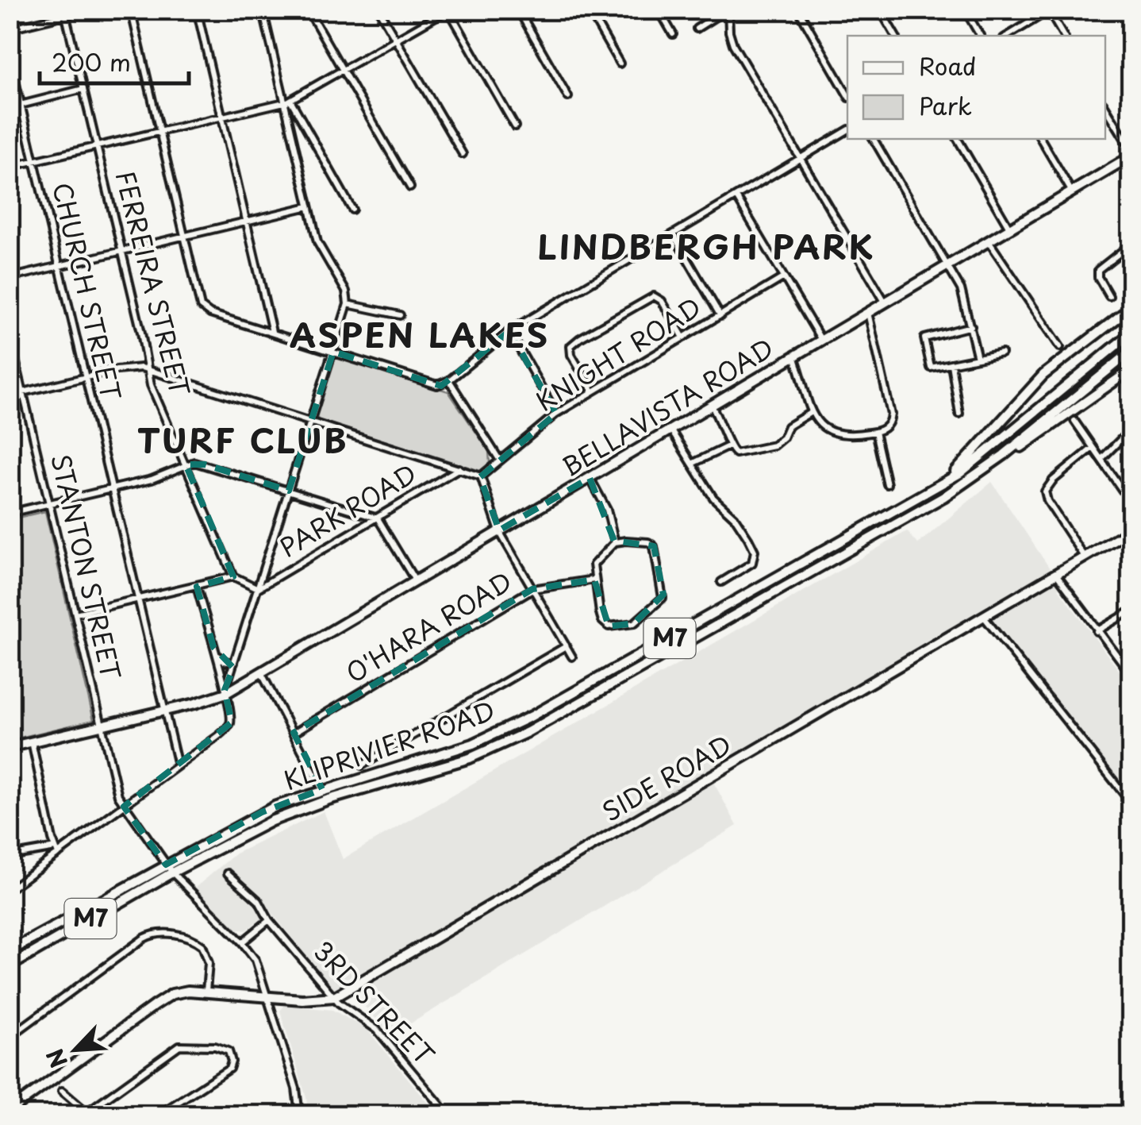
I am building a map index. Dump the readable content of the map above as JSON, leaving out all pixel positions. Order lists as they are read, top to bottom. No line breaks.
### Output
{"streets":{"main road":["BELLAVISTA ROAD","M7","KLIPRIVIER ROAD","SIDE ROAD"],"street":["FERREIRA STREET","CHURCH STREET","KNIGHT ROAD","PARK ROAD","STANTON STREET","O'HARA ROAD","3RD STREET"]},"crossings":[["CHURCH STREET","BELLAVISTA ROAD"],["BELLAVISTA ROAD","STANTON STREET"],["STANTON STREET","KLIPRIVIER ROAD"],["STANTON STREET","SIDE ROAD"],["SIDE ROAD","3RD STREET"]],"districts":["LINDBERGH PARK","ASPEN LAKES","TURF CLUB"],"legend":["Road","Park"],"scale_bar":"200 m","north":"bottom left"}
